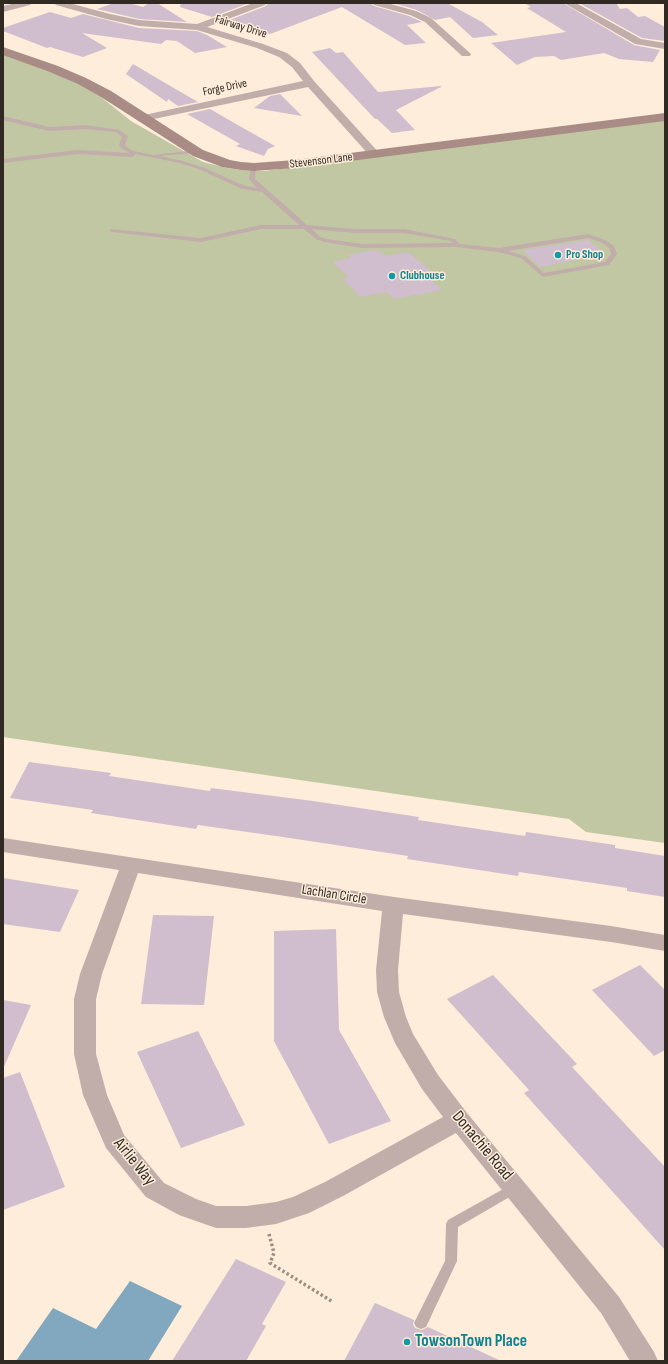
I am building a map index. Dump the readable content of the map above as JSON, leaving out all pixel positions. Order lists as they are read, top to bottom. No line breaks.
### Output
{"streets":{"street":["Fairway Drive","Forge Drive","Stevenson Lane","Lachlan Circle","Donachie Road","Airlie Way"]},"crossings":[["Fairway Drive","Forge Drive"],["Fairway Drive","Stevenson Lane"],["Forge Drive","Stevenson Lane"],["Lachlan Circle","Donachie Road"],["Lachlan Circle","Airlie Way"],["Donachie Road","Airlie Way"]],"places":["Pro Shop","Clubhouse","TowsonTown Place"]}
